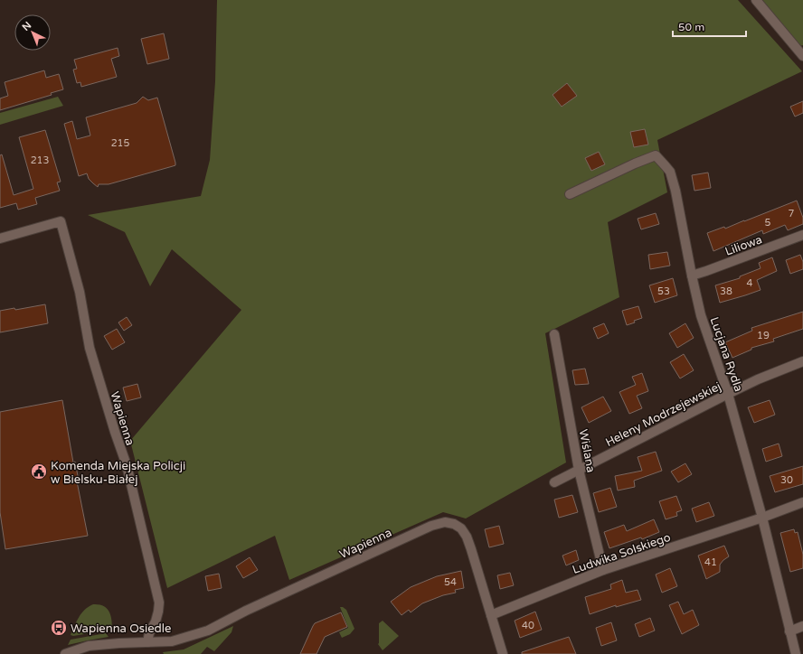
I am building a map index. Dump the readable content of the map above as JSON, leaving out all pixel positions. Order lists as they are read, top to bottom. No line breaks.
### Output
{"streets":{"street":["Liliowa","Lucjana Rydla","Heleny Modrzejewskiej","Wapienna","Wiślana","Ludwika Solskiego"]},"crossings":[["Liliowa","Lucjana Rydla"],["Lucjana Rydla","Heleny Modrzejewskiej"],["Lucjana Rydla","Ludwika Solskiego"],["Heleny Modrzejewskiej","Wiślana"],["Wapienna","Ludwika Solskiego"],["Wiślana","Ludwika Solskiego"]],"places":{"public building":["Komenda Miejska Policji w Bielsku-Białej"],"bus stop":["Wapienna Osiedle"]},"house_numbers":["215","213","7","5","4","53","38","19","30","41","54","40"],"scale_bar":"50 m","north":"top left"}
